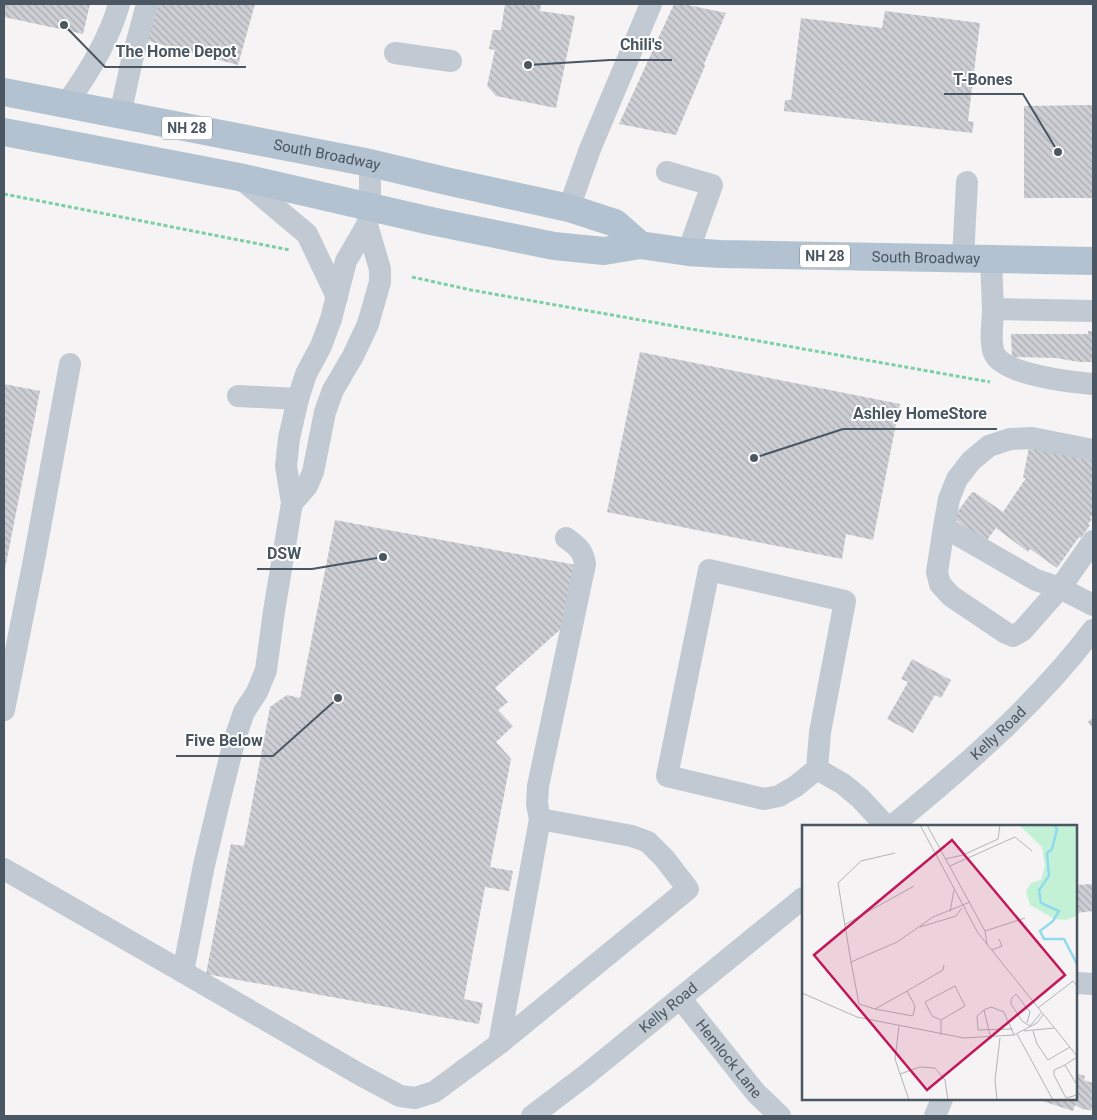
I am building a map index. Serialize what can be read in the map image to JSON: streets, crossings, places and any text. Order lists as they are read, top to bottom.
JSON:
{
  "streets": {
    "main road": ["NH 28", "South Broadway"],
    "street": ["Kelly Road", "Hemlock Lane"]
  },
  "crossings": [
    ["Kelly Road", "Hemlock Lane"]
  ],
  "places": [
    "The Home Depot",
    "Chili's",
    "T-Bones",
    "Ashley HomeStore",
    "DSW",
    "Five Below"
  ]
}
